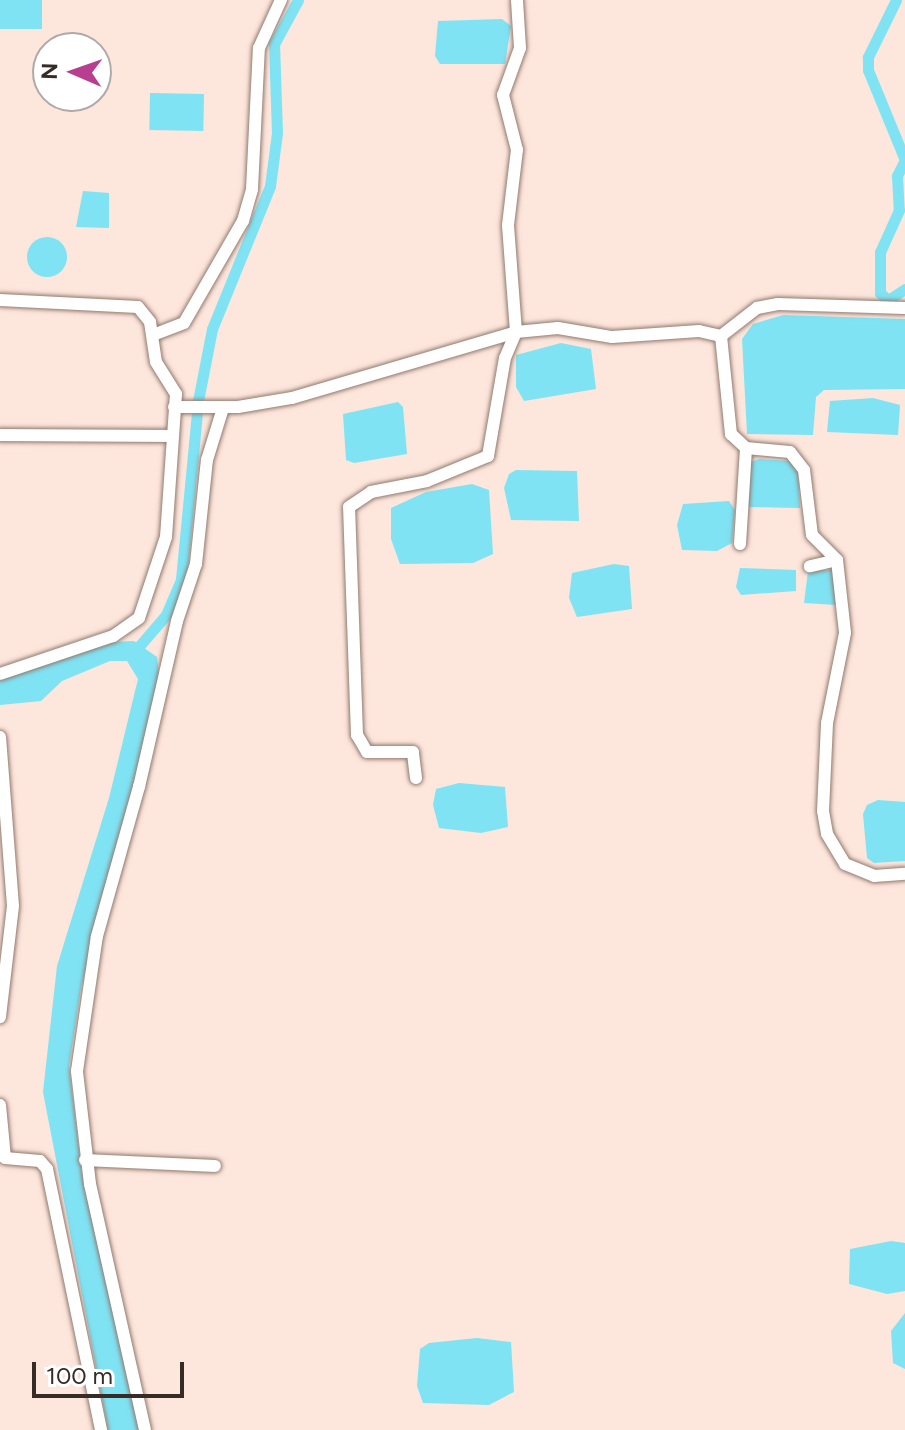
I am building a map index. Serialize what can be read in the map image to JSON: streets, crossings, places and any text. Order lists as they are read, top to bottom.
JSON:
{
  "scale_bar": "100 m",
  "north": "left"
}
